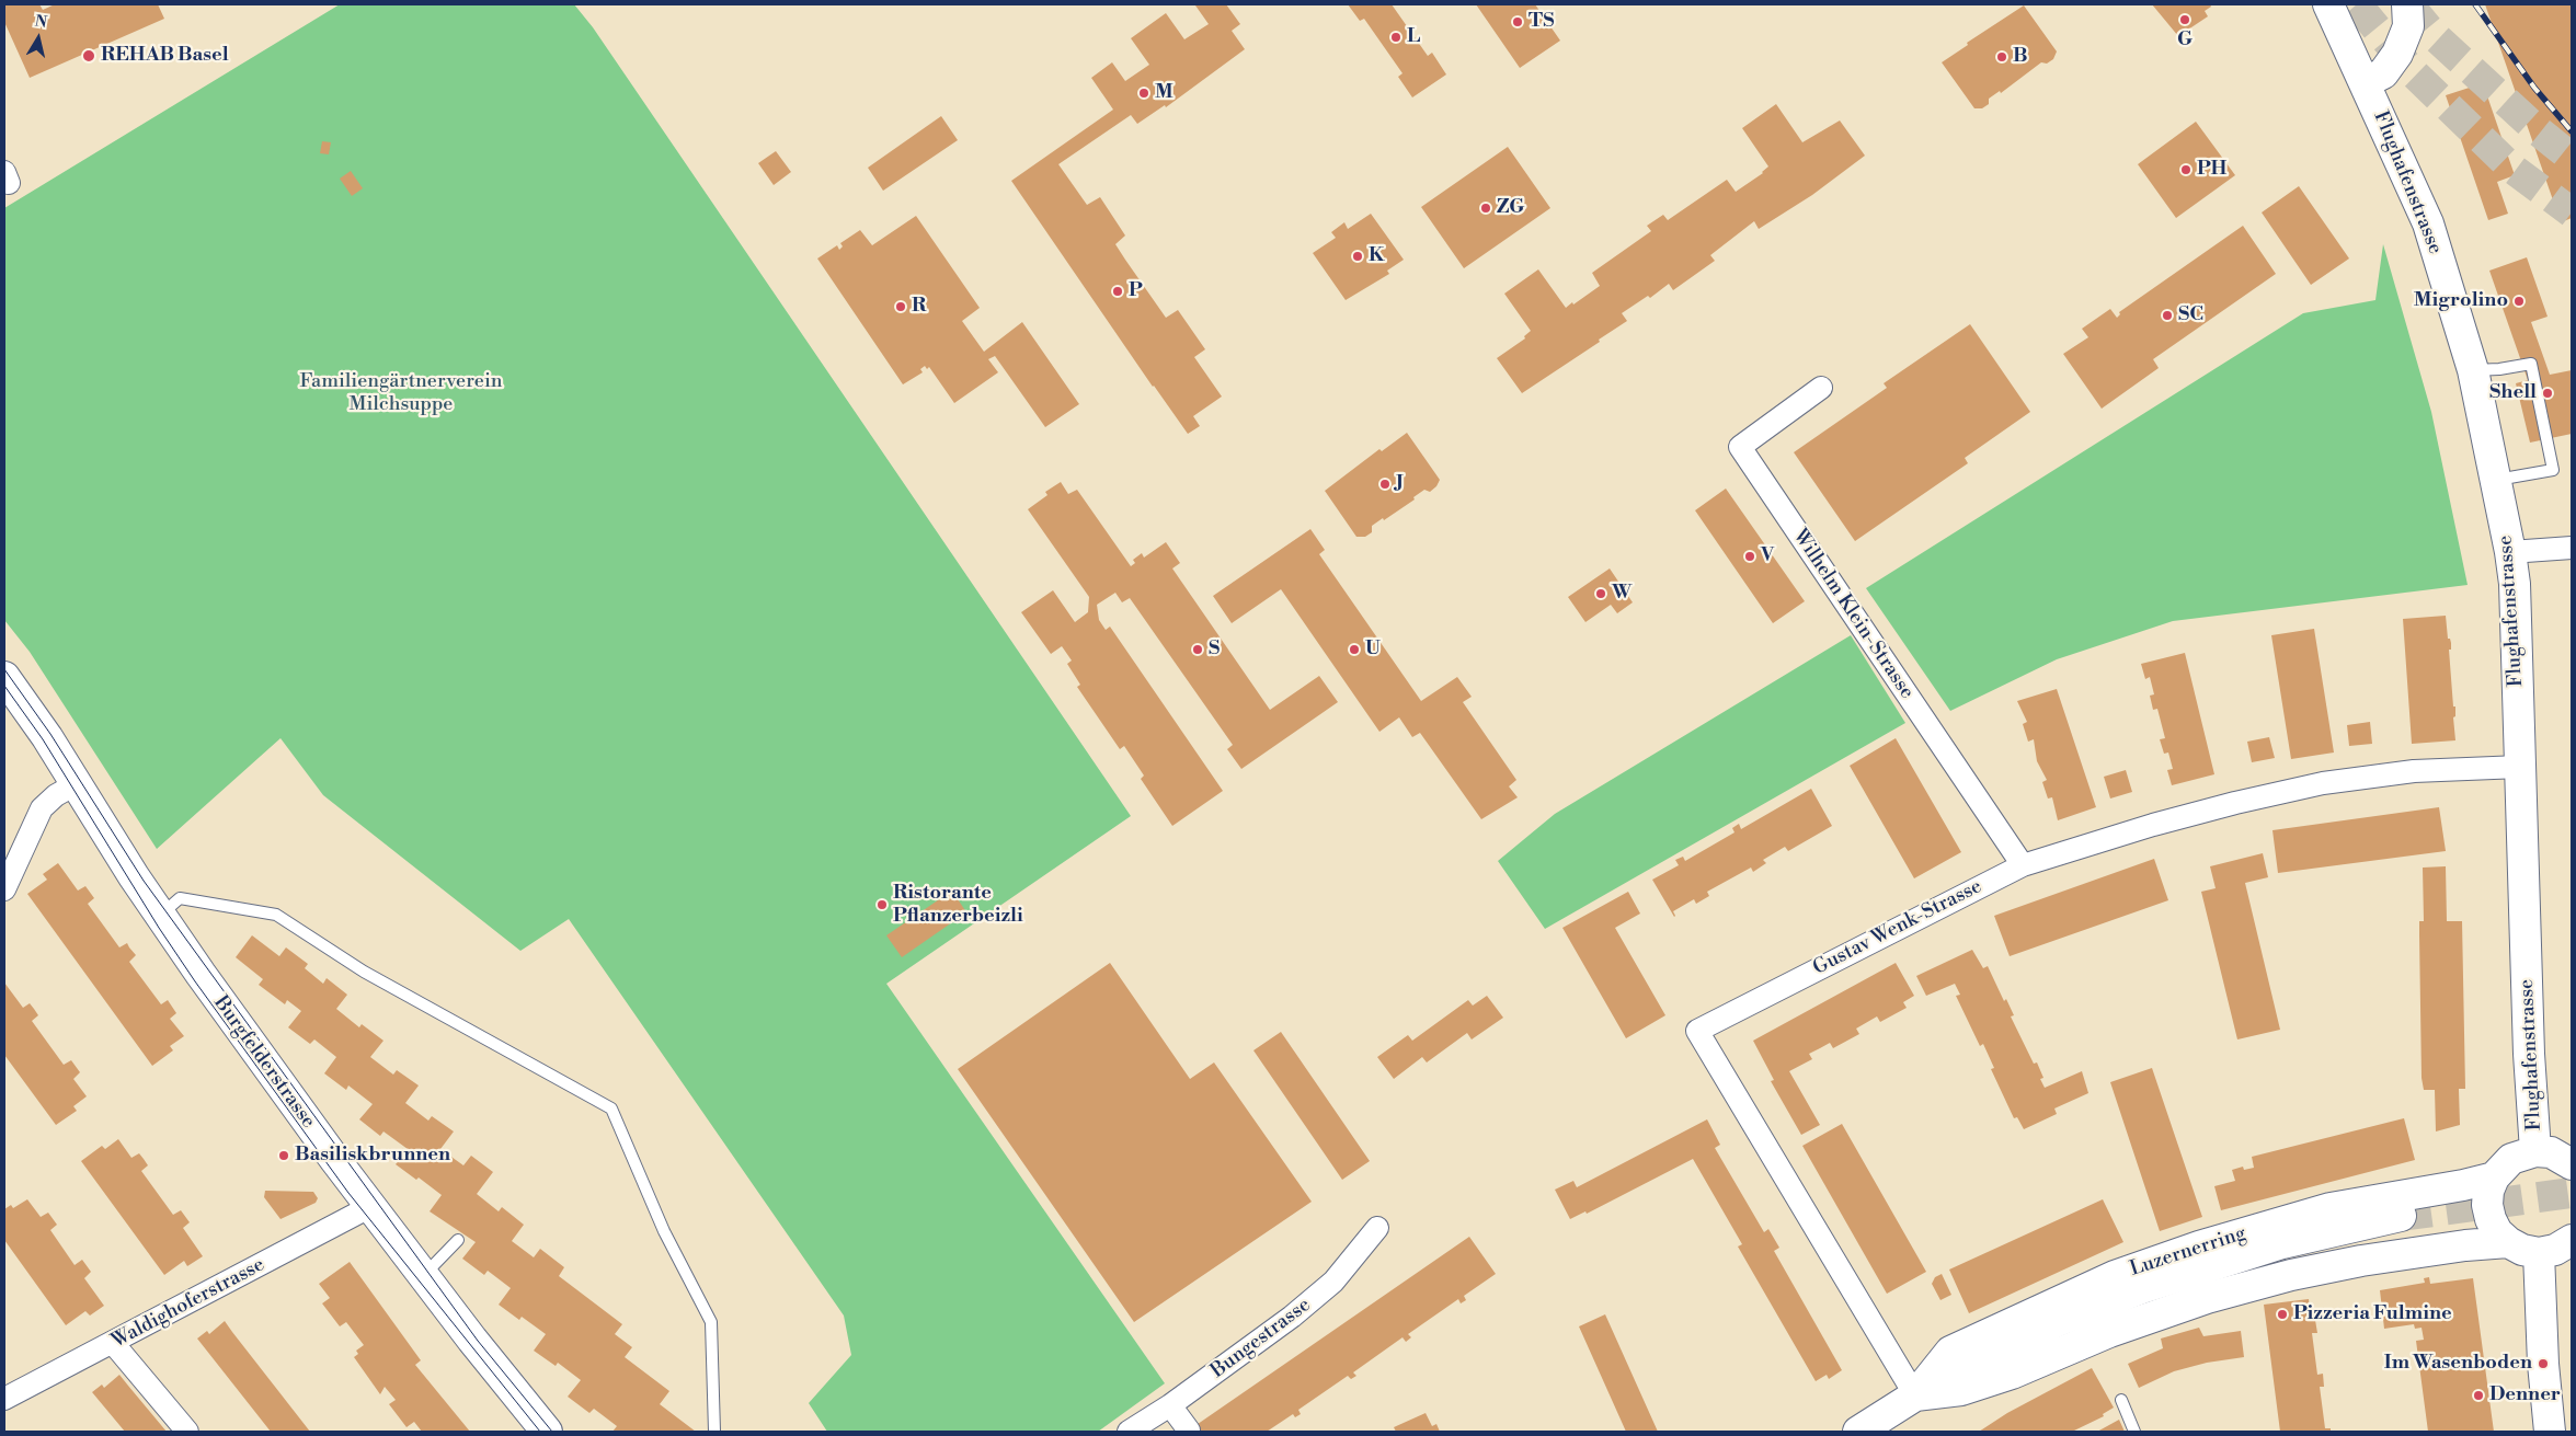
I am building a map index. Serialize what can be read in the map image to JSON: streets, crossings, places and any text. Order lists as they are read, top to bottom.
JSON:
{
  "streets": {
    "main road": ["Flughafenstrasse", "Burgfelderstrasse", "Luzernerring"],
    "street": [
      "Wilhelm Klein-Strasse",
      "Gustav Wenk-Strasse",
      "Waldighoferstrasse",
      "Bungestrasse"
    ]
  },
  "crossings": [
    ["Flughafenstrasse", "Gustav Wenk-Strasse"],
    ["Wilhelm Klein-Strasse", "Gustav Wenk-Strasse"],
    ["Gustav Wenk-Strasse", "Luzernerring"],
    ["Burgfelderstrasse", "Waldighoferstrasse"]
  ],
  "parks": ["Familiengärtnerverein Milchsuppe"],
  "places": [
    "G",
    "TS",
    "L",
    "REHAB Basel",
    "B",
    "M",
    "PH",
    "ZG",
    "K",
    "P",
    "Migrolino",
    "R",
    "SC",
    "Shell",
    "J",
    "V",
    "W",
    "S",
    "U",
    "Ristorante Pflanzerbeizli",
    "Basiliskbrunnen",
    "Pizzeria Fulmine",
    "Im Wasenboden",
    "Denner"
  ],
  "north": "top"
}
